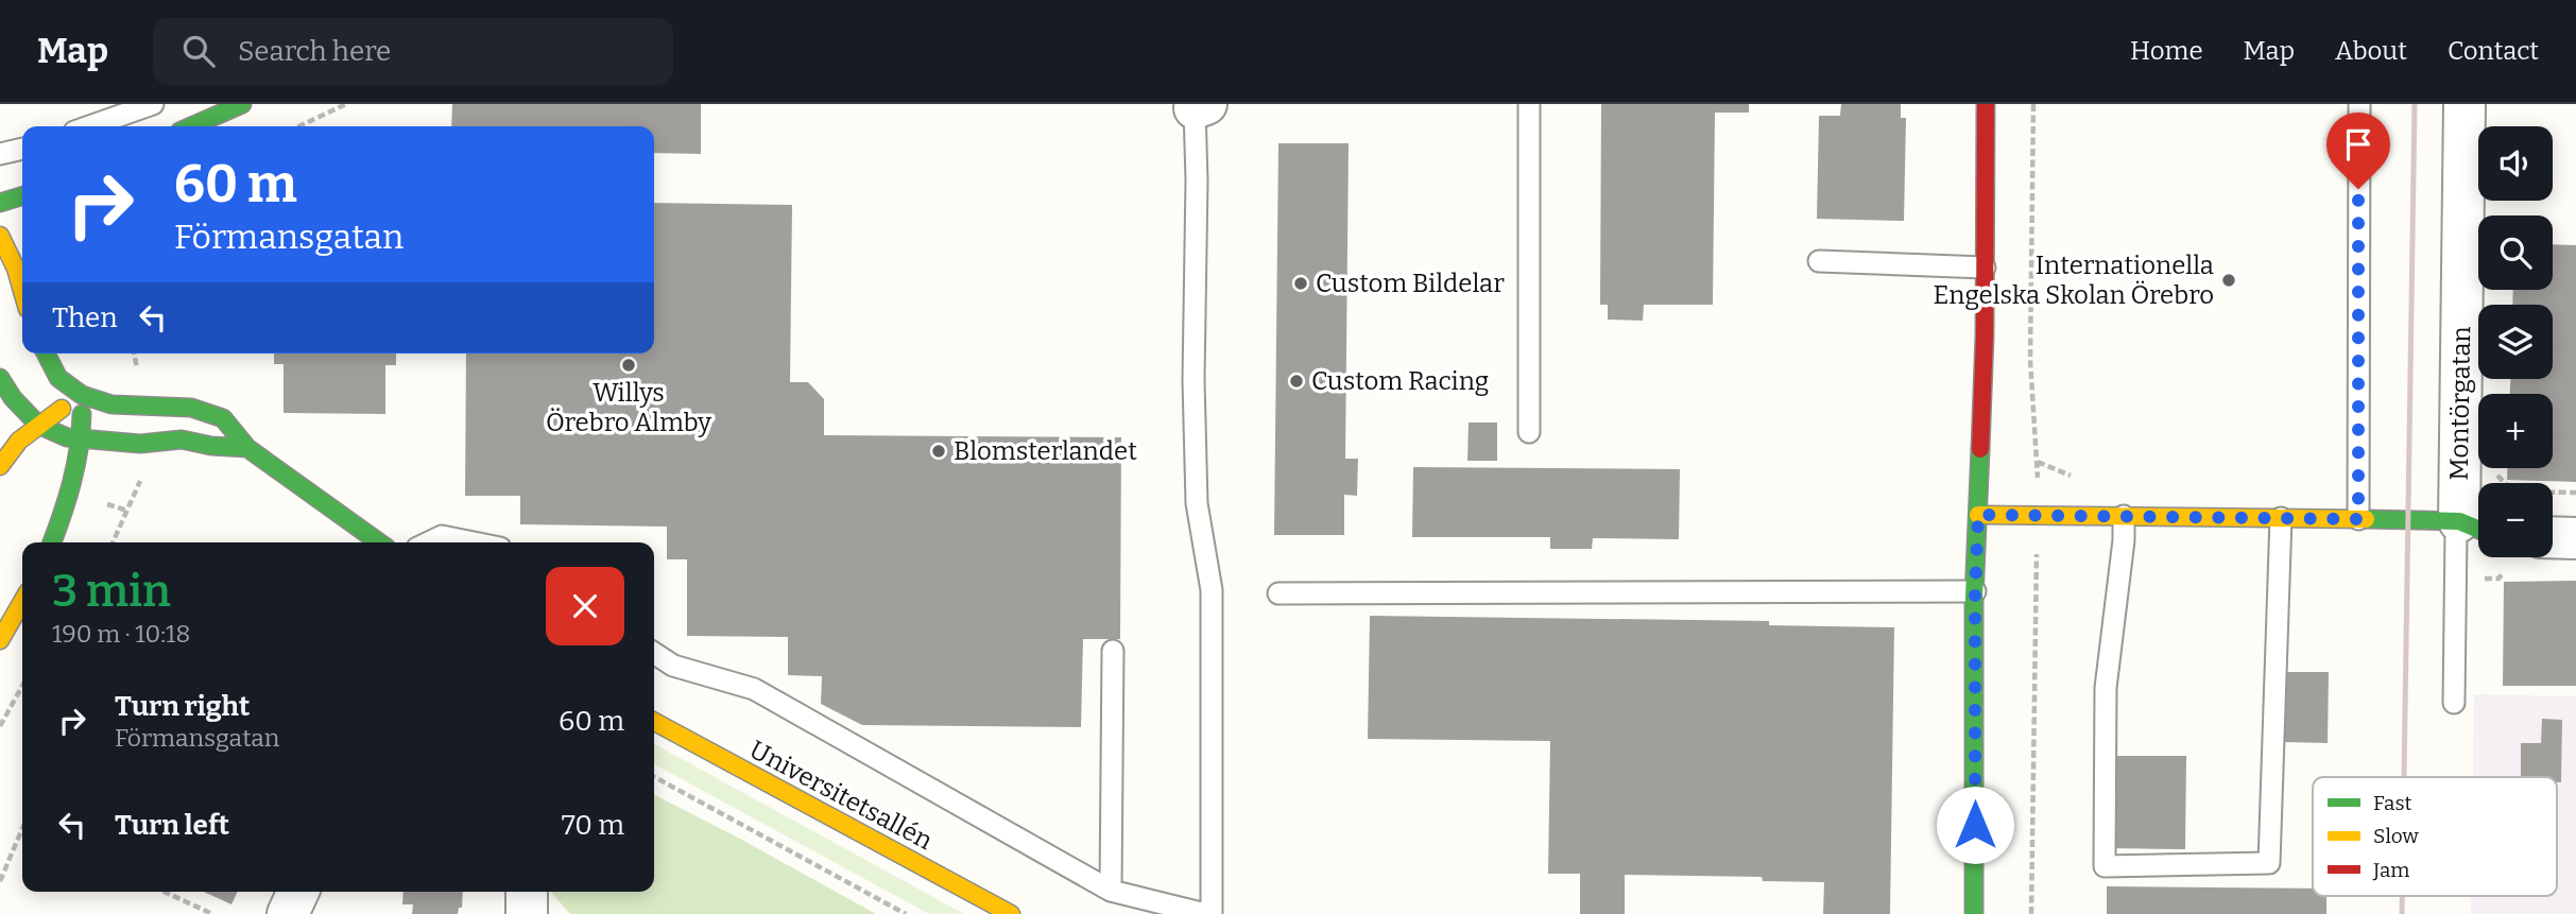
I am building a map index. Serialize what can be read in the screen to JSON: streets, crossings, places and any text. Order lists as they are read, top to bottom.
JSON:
{
  "streets": {
    "street": ["Montörgatan", "Universitetsallén"]
  },
  "places": [
    "Internationella Engelska Skolan Örebro",
    "Custom Bildelar",
    "Willys Örebro Almby",
    "Custom Racing",
    "Blomsterlandet"
  ],
  "legend": ["Fast", "Slow", "Jam"],
  "page": {
    "header": "Map",
    "search": "Search here",
    "nav": [
      "Home",
      "Map",
      "About",
      "Contact"
    ],
    "map_buttons": ["+", "−"],
    "turn": ["60 m", "Förmansgatan"],
    "then": "Then",
    "heading": ["3 min", "190 m · 10:18"],
    "list": [
      {
        "name": "Turn right",
        "note": "Förmansgatan",
        "value": "60 m"
      },
      {
        "name": "Turn left",
        "value": "70 m"
      }
    ]
  }
}
